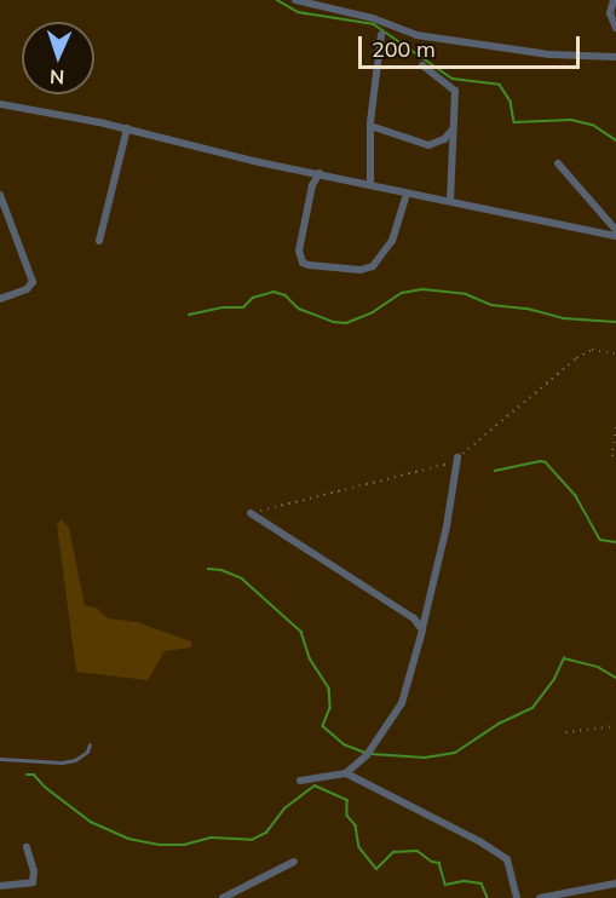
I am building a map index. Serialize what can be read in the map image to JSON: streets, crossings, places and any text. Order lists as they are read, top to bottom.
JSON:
{
  "scale_bar": "200 m",
  "north": "bottom"
}
